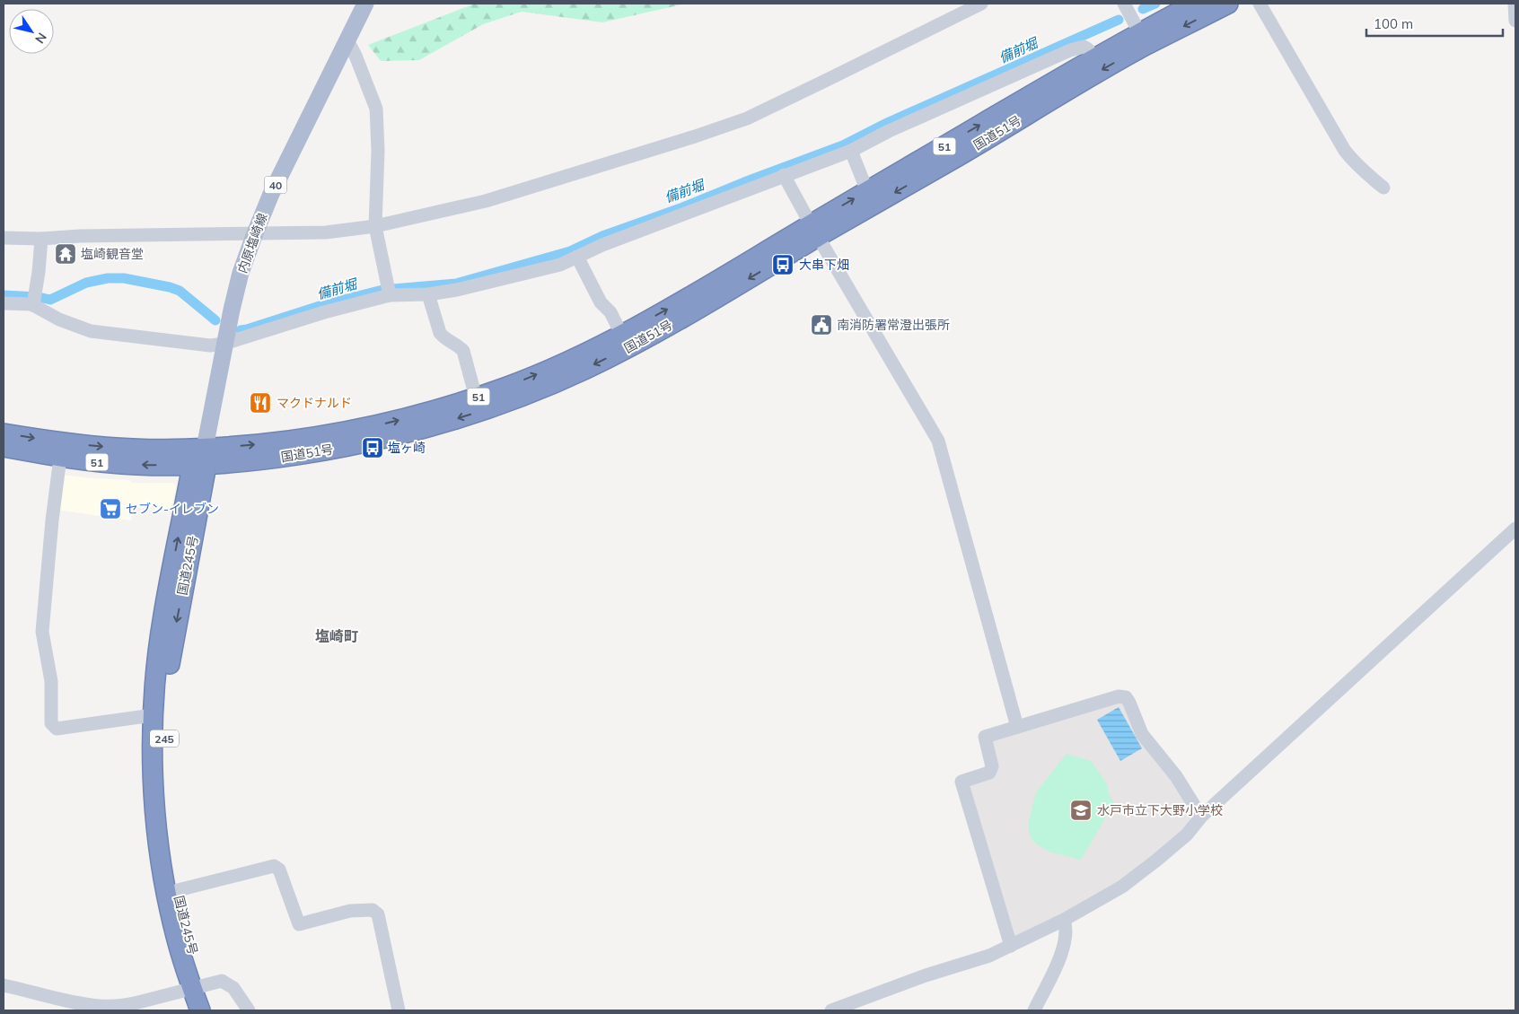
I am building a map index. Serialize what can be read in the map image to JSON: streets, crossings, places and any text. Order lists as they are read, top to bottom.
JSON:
{
  "streets": {
    "highway": [
      "国道51号",
      "51",
      "国道245号",
      "245"
    ],
    "main road": ["40", "内原塩崎線"]
  },
  "crossings": [
    ["国道51号", "内原塩崎線"],
    ["国道51号", "国道245号"],
    ["内原塩崎線", "国道245号"]
  ],
  "districts": ["塩崎町"],
  "water": ["備前堀"],
  "places": {
    "temple": ["塩崎観音堂"],
    "bus stop": ["大串下畑", "塩ヶ崎"],
    "public building": ["南消防署常澄出張所"],
    "restaurant": ["マクドナルド"],
    "supermarket": ["セブン-イレブン"],
    "school or university": ["水戸市立下大野小学校"]
  },
  "scale_bar": "100 m",
  "north": "bottom right"
}
